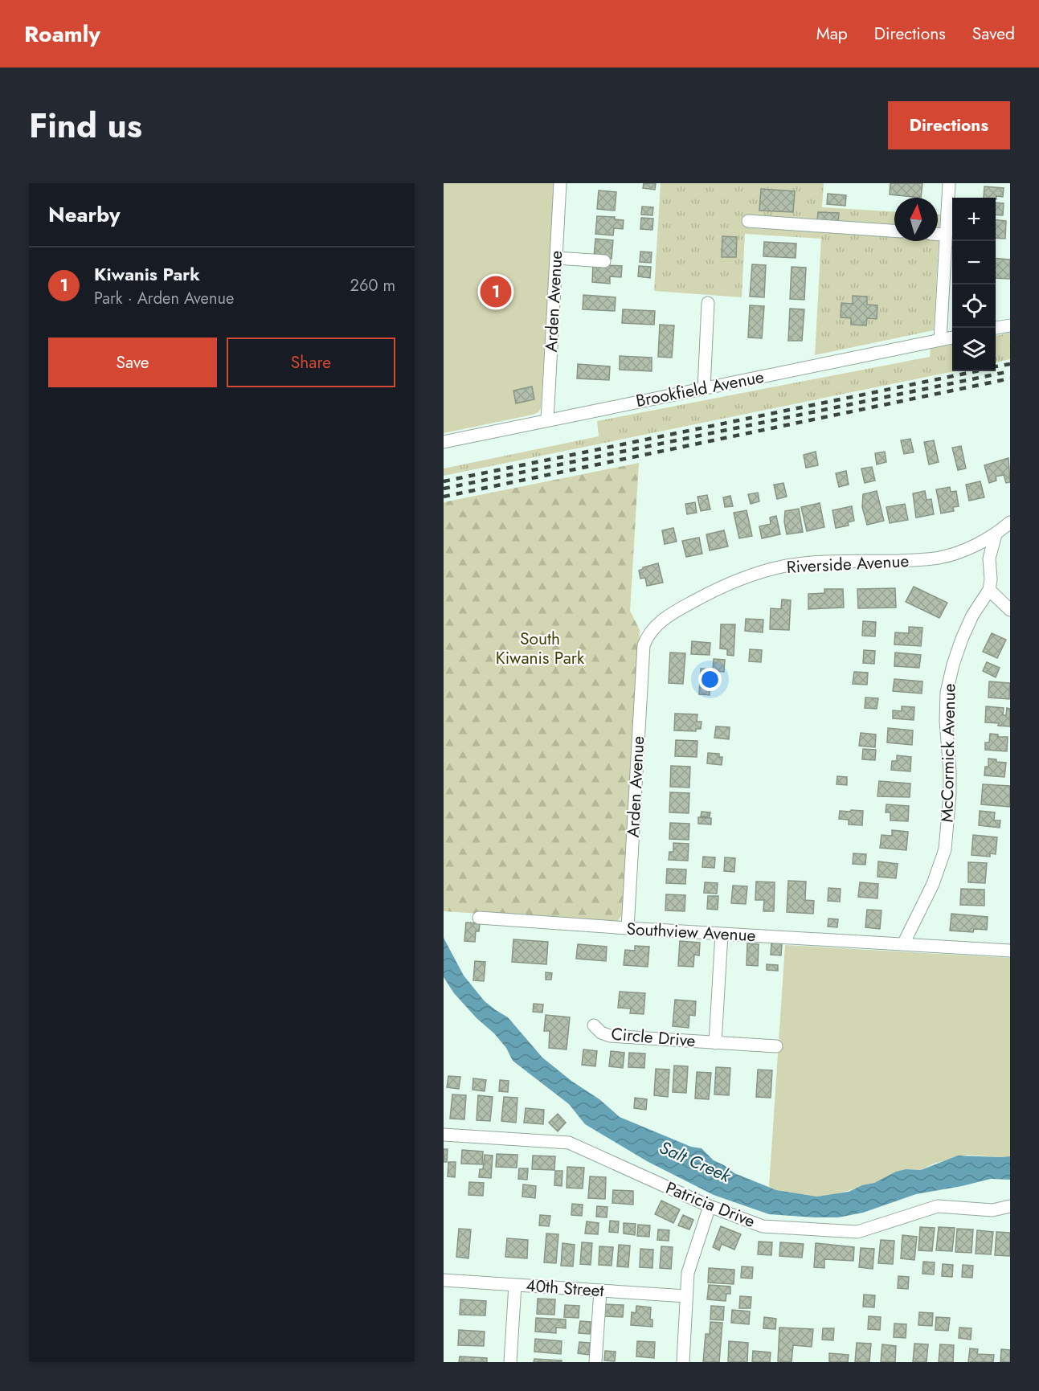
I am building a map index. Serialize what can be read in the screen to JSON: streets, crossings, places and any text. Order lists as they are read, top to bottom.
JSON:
{
  "streets": {
    "street": [
      "Arden Avenue",
      "Brookfield Avenue",
      "Riverside Avenue",
      "McCormick Avenue",
      "Southview Avenue",
      "Circle Drive",
      "Patricia Drive",
      "40th Street"
    ]
  },
  "crossings": [
    ["Arden Avenue", "Brookfield Avenue"],
    ["Arden Avenue", "Riverside Avenue"],
    ["Arden Avenue", "Southview Avenue"],
    ["McCormick Avenue", "Southview Avenue"],
    ["Southview Avenue", "Circle Drive"]
  ],
  "water": ["Salt Creek"],
  "parks": ["South Kiwanis Park"],
  "north": "top",
  "page": {
    "header": "Roamly",
    "nav": ["Map", "Directions", "Saved"],
    "title": "Find us",
    "buttons": [
      "Directions",
      ["Save", "Share"]
    ],
    "heading": "Nearby",
    "map_buttons": ["+", "−"],
    "list": [
      {
        "mark": "1",
        "name": "Kiwanis Park",
        "note": "Park · Arden Avenue",
        "value": "260 m"
      }
    ],
    "pins": "1"
  }
}
